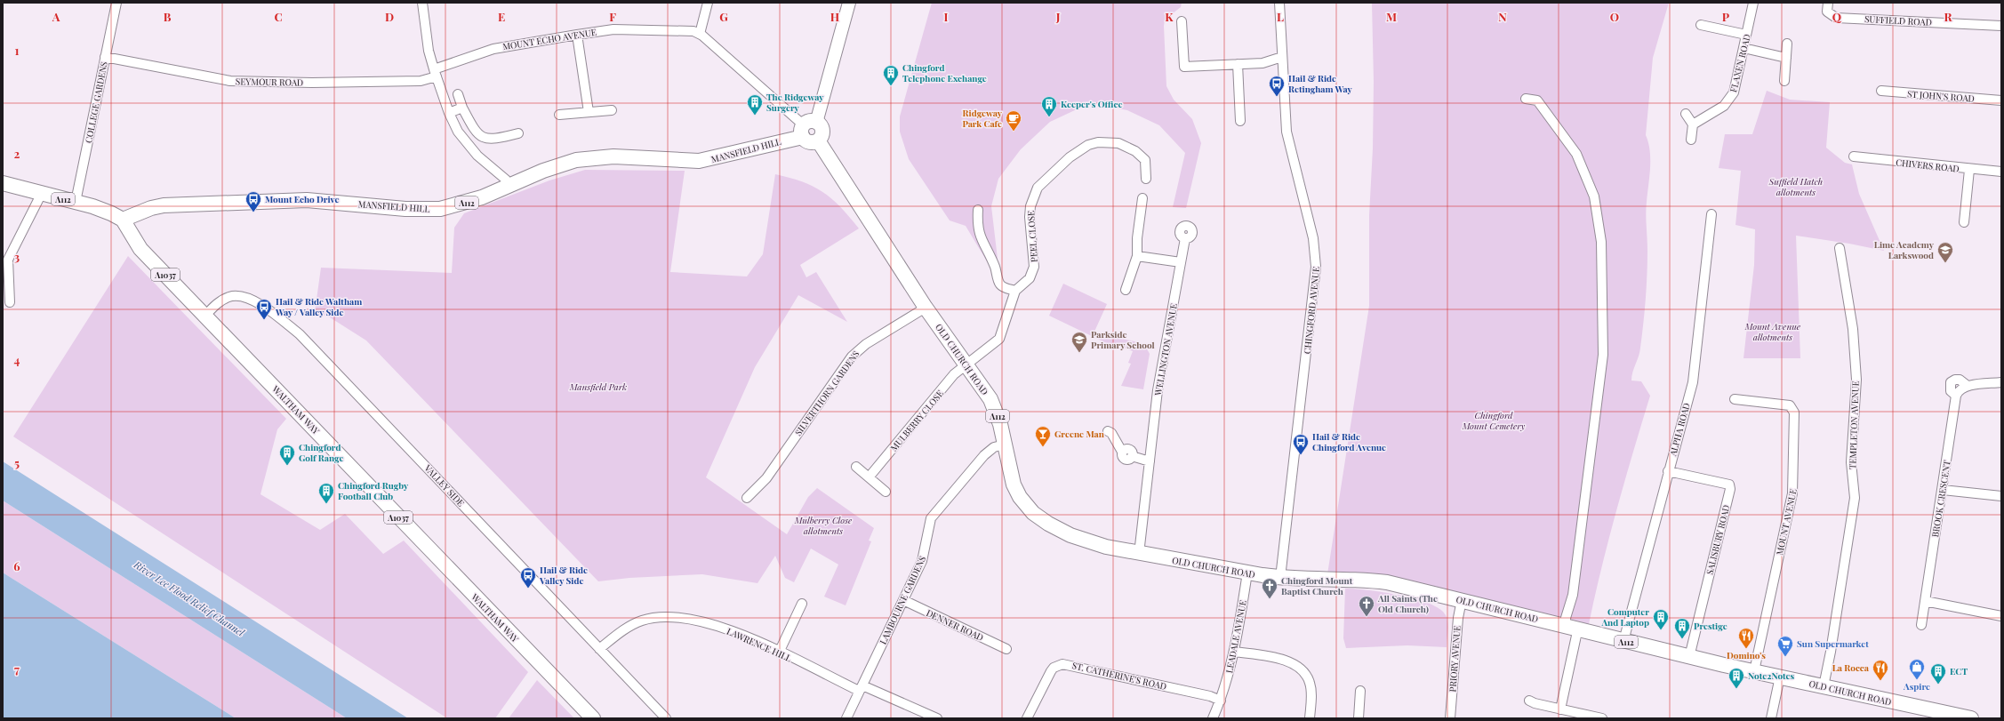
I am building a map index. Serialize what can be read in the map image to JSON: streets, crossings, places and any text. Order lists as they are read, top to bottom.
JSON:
{
  "streets": {
    "main road": [
      "MANSFIELD HILL",
      "A112",
      "A1037",
      "OLD CHURCH ROAD",
      "WALTHAM WAY"
    ],
    "street": [
      "SUFFIELD ROAD",
      "MOUNT ECHO AVENUE",
      "FLAXEN ROAD",
      "SEYMOUR ROAD",
      "ST JOHN'S ROAD",
      "COLLEGE GARDENS",
      "CHIVERS ROAD",
      "PEEL CLOSE",
      "CHINGFORD AVENUE",
      "WELLINGTON AVENUE",
      "SILVERTHORN GARDENS",
      "MULBERRY CLOSE",
      "TEMPLETON AVENUE",
      "ALPHA ROAD",
      "VALLEY SIDE",
      "BROOK CRESCENT",
      "MOUNT AVENUE",
      "SALISBURY ROAD",
      "LAMBOURNE GARDENS",
      "DENNER ROAD",
      "LEADALE AVENUE",
      "LAWRENCE HILL",
      "PRIORY AVENUE",
      "ST. CATHERINE'S ROAD"
    ]
  },
  "crossings": [
    ["MOUNT ECHO AVENUE", "SEYMOUR ROAD"],
    ["SEYMOUR ROAD", "COLLEGE GARDENS"],
    ["COLLEGE GARDENS", "A112"],
    ["MANSFIELD HILL", "A112"],
    ["MANSFIELD HILL", "OLD CHURCH ROAD"],
    ["MANSFIELD HILL", "WALTHAM WAY"],
    ["A112", "WALTHAM WAY"],
    ["CHINGFORD AVENUE", "OLD CHURCH ROAD"],
    ["WELLINGTON AVENUE", "OLD CHURCH ROAD"],
    ["OLD CHURCH ROAD", "SILVERTHORN GARDENS"],
    ["OLD CHURCH ROAD", "MULBERRY CLOSE"],
    ["OLD CHURCH ROAD", "TEMPLETON AVENUE"],
    ["OLD CHURCH ROAD", "ALPHA ROAD"],
    ["OLD CHURCH ROAD", "MOUNT AVENUE"],
    ["OLD CHURCH ROAD", "SALISBURY ROAD"],
    ["OLD CHURCH ROAD", "LAMBOURNE GARDENS"],
    ["OLD CHURCH ROAD", "LEADALE AVENUE"],
    ["OLD CHURCH ROAD", "PRIORY AVENUE"],
    ["WALTHAM WAY", "VALLEY SIDE"],
    ["ALPHA ROAD", "SALISBURY ROAD"],
    ["VALLEY SIDE", "LAWRENCE HILL"],
    ["LAMBOURNE GARDENS", "DENNER ROAD"],
    ["LAMBOURNE GARDENS", "LAWRENCE HILL"],
    ["LEADALE AVENUE", "ST. CATHERINE'S ROAD"]
  ],
  "water": ["River Lee Flood Relief Channel"],
  "parks": [
    "Suffield Hatch allotments",
    "Mount Avenue allotments",
    "Mansfield Park",
    "Chingford Mount Cemetery",
    "Mulberry Close allotments"
  ],
  "places": {
    "building": [
      "Chingford Telephone Exchange",
      "The Ridgeway Surgery",
      "Keeper's Office",
      "Chingford Golf Range",
      "Chingford Rugby Football Club",
      "Computer And Laptop",
      "Prestige",
      "ECT",
      "Note2Notes"
    ],
    "bus stop": [
      "Hail & Ride Retingham Way",
      "Mount Echo Drive",
      "Hail & Ride Waltham Way / Valley Side",
      "Hail & Ride Chingford Avenue",
      "Hail & Ride Valley Side"
    ],
    "cafe": ["Ridgeway Park Cafe"],
    "school or university": ["Lime Academy Larkswood", "Parkside Primary School"],
    "bar": ["Greene Man"],
    "church": ["Chingford Mount Baptist Church", "All Saints (The Old Church)"],
    "restaurant": ["Domino's", "La Rocca"],
    "supermarket": ["Sun Supermarket"],
    "shop": ["Aspire"]
  },
  "grid": {
    "columns": [
      "A",
      "B",
      "C",
      "D",
      "E",
      "F",
      "G",
      "H",
      "I",
      "J",
      "K",
      "L",
      "M",
      "N",
      "O",
      "P",
      "Q",
      "R"
    ],
    "rows": [
      "1",
      "2",
      "3",
      "4",
      "5",
      "6",
      "7"
    ]
  }
}
